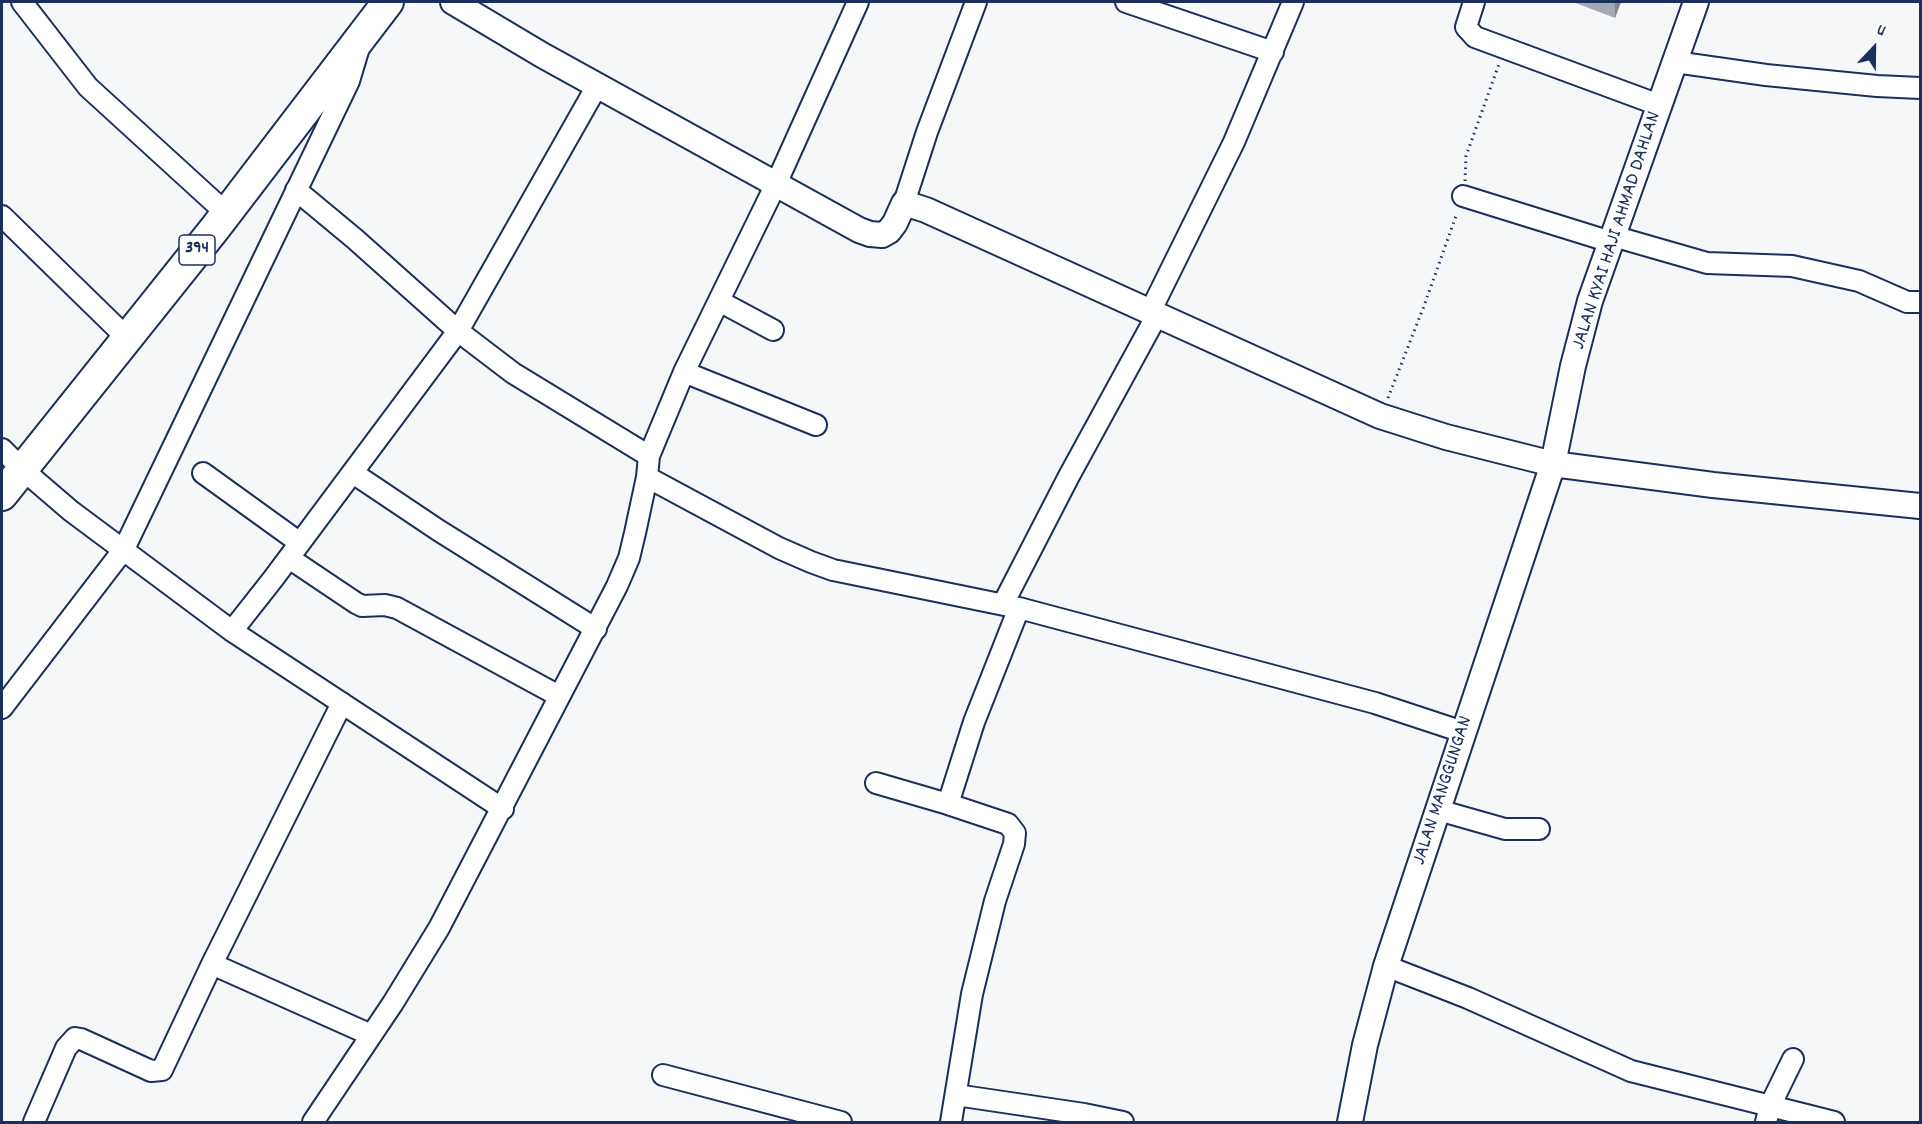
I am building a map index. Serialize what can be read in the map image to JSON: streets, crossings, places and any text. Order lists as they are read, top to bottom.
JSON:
{
  "streets": {
    "main road": ["394"],
    "street": ["JALAN KYAI HAJI AHMAD DAHLAN", "JALAN MANGGUNGAN"]
  },
  "crossings": [
    ["JALAN KYAI HAJI AHMAD DAHLAN", "JALAN MANGGUNGAN"]
  ],
  "north": "top"
}
